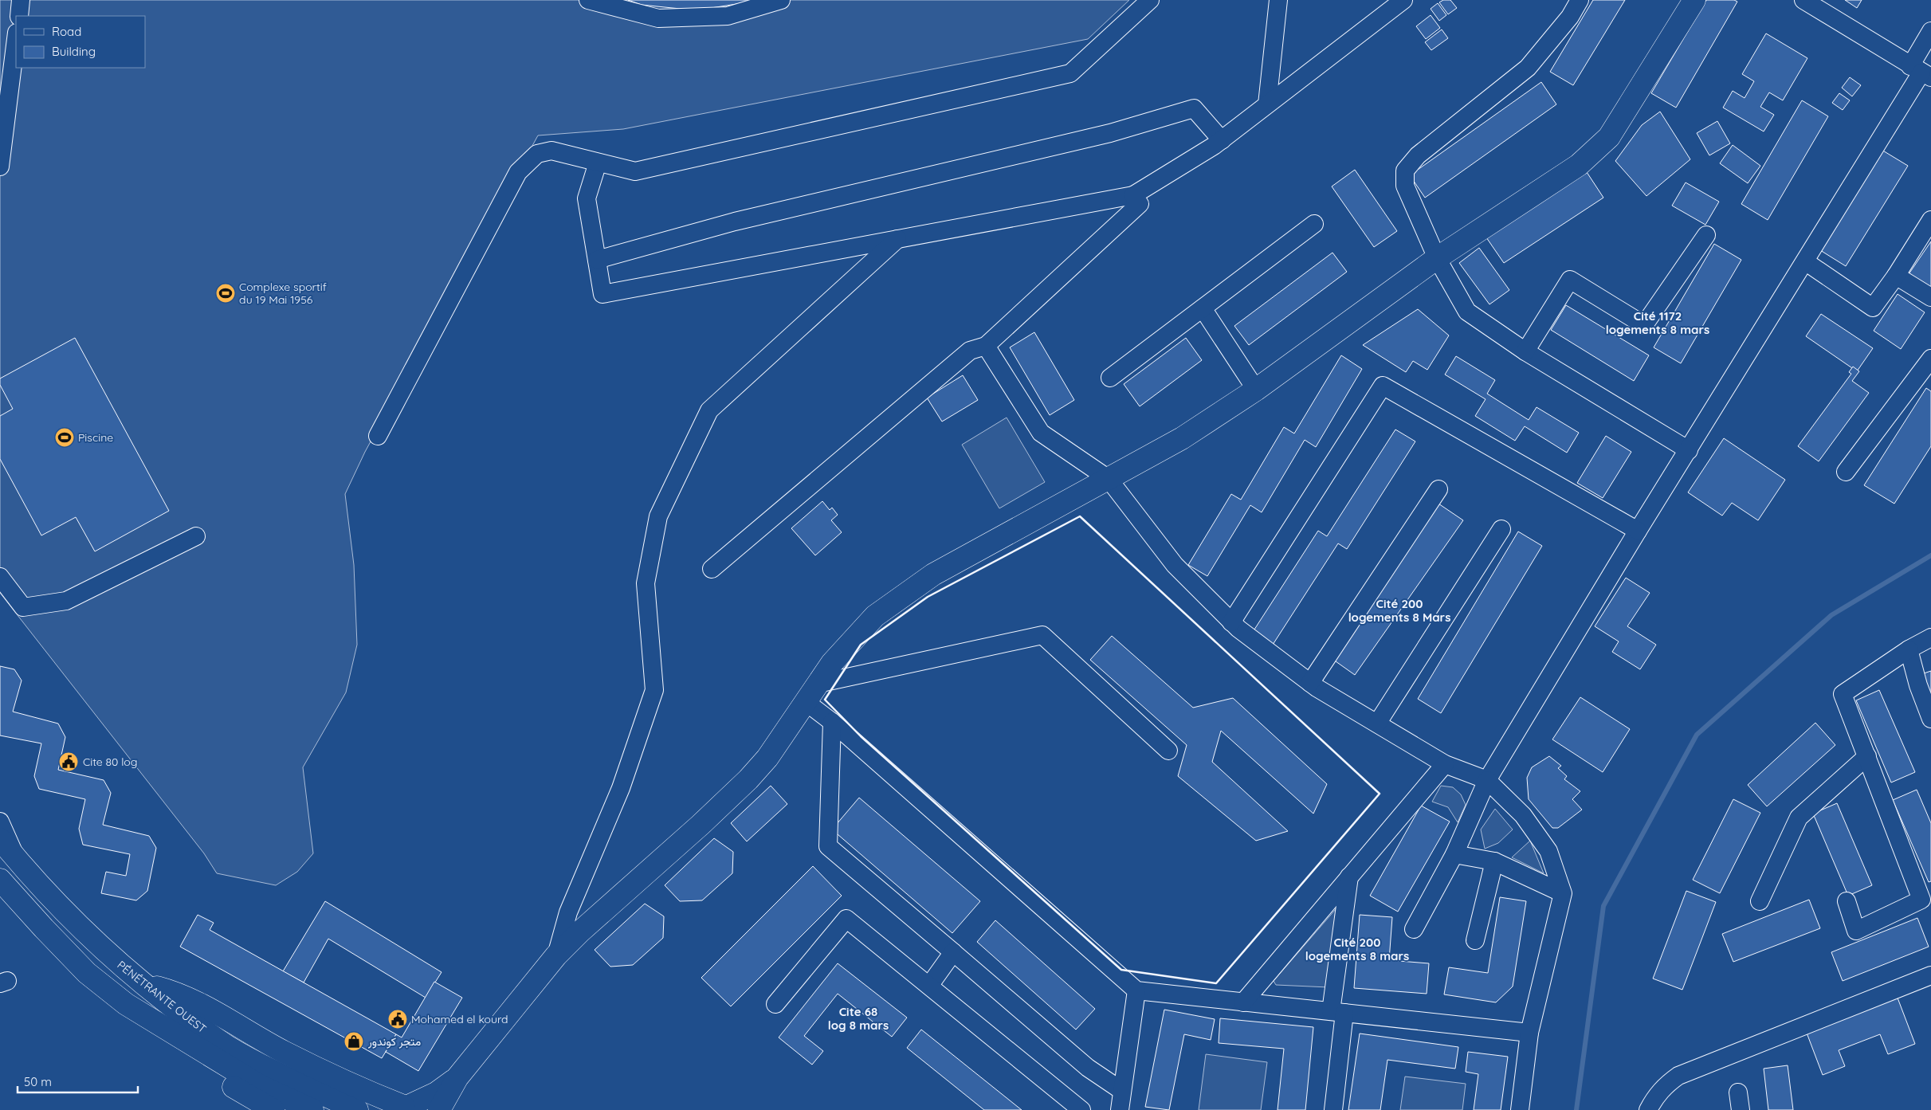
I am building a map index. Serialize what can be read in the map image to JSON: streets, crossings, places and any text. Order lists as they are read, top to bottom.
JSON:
{
  "streets": {
    "main road": ["PÉNÉTRANTE OUEST"]
  },
  "districts": [
    "Cité 1172 logements 8 mars",
    "Cité 200 logements 8 Mars",
    "Cité 200 logements 8 mars",
    "Cite 68 log 8 mars"
  ],
  "places": {
    "sports": ["Complexe sportif du 19 Mai 1956", "Piscine"],
    "public building": ["Cite 80 log", "Mohamed el kourd"],
    "shop": ["متجر كوندور"]
  },
  "legend": ["Road", "Building"],
  "scale_bar": "50 m"
}
